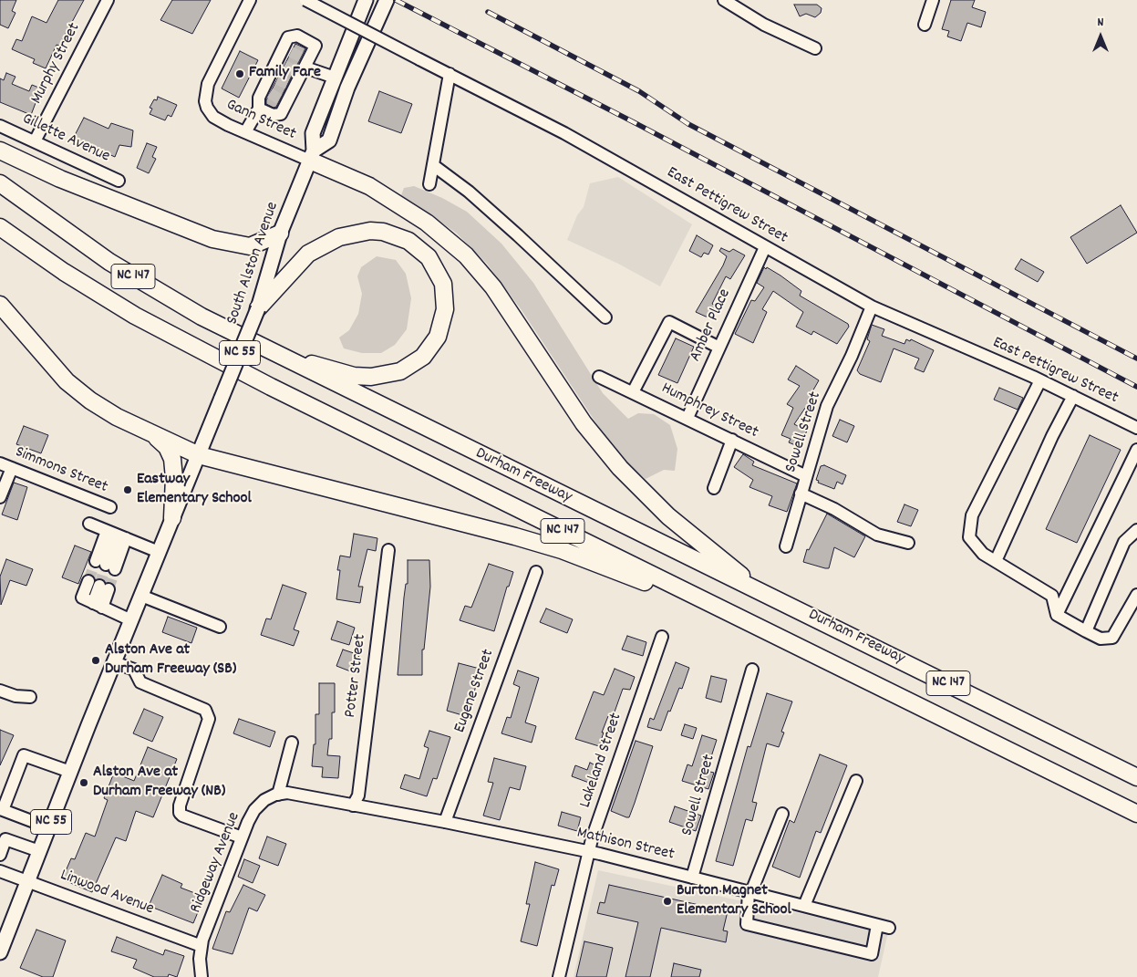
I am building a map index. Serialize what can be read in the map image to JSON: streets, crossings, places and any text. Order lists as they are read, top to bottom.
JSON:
{
  "streets": {
    "highway": ["NC 147", "Durham Freeway"],
    "main road": ["South Alston Avenue", "NC 55"],
    "street": [
      "Murphy Street",
      "Gann Street",
      "Gillette Avenue",
      "East Pettigrew Street",
      "Amber Place",
      "Humphrey Street",
      "Sowell Street",
      "Simmons Street",
      "Potter Street",
      "Eugene Street",
      "Lakeland Street",
      "Mathison Street",
      "Ridgeway Avenue",
      "Linwood Avenue"
    ]
  },
  "crossings": [
    ["Murphy Street", "Gillette Avenue"],
    ["Gann Street", "South Alston Avenue"],
    ["Gann Street", "NC 55"],
    ["East Pettigrew Street", "Amber Place"],
    ["East Pettigrew Street", "Sowell Street"],
    ["South Alston Avenue", "NC 55"],
    ["South Alston Avenue", "Linwood Avenue"],
    ["Amber Place", "Humphrey Street"],
    ["Humphrey Street", "Sowell Street"],
    ["Sowell Street", "Mathison Street"],
    ["Potter Street", "Mathison Street"],
    ["Potter Street", "Ridgeway Avenue"],
    ["Eugene Street", "Mathison Street"],
    ["Lakeland Street", "Mathison Street"],
    ["Mathison Street", "Ridgeway Avenue"],
    ["Ridgeway Avenue", "Linwood Avenue"]
  ],
  "places": [
    "Family Fare",
    "Eastway Elementary School",
    "Alston Ave at Durham Freeway (SB)",
    "Alston Ave at Durham Freeway (NB)",
    "Burton Magnet Elementary School"
  ],
  "north": "top"
}
